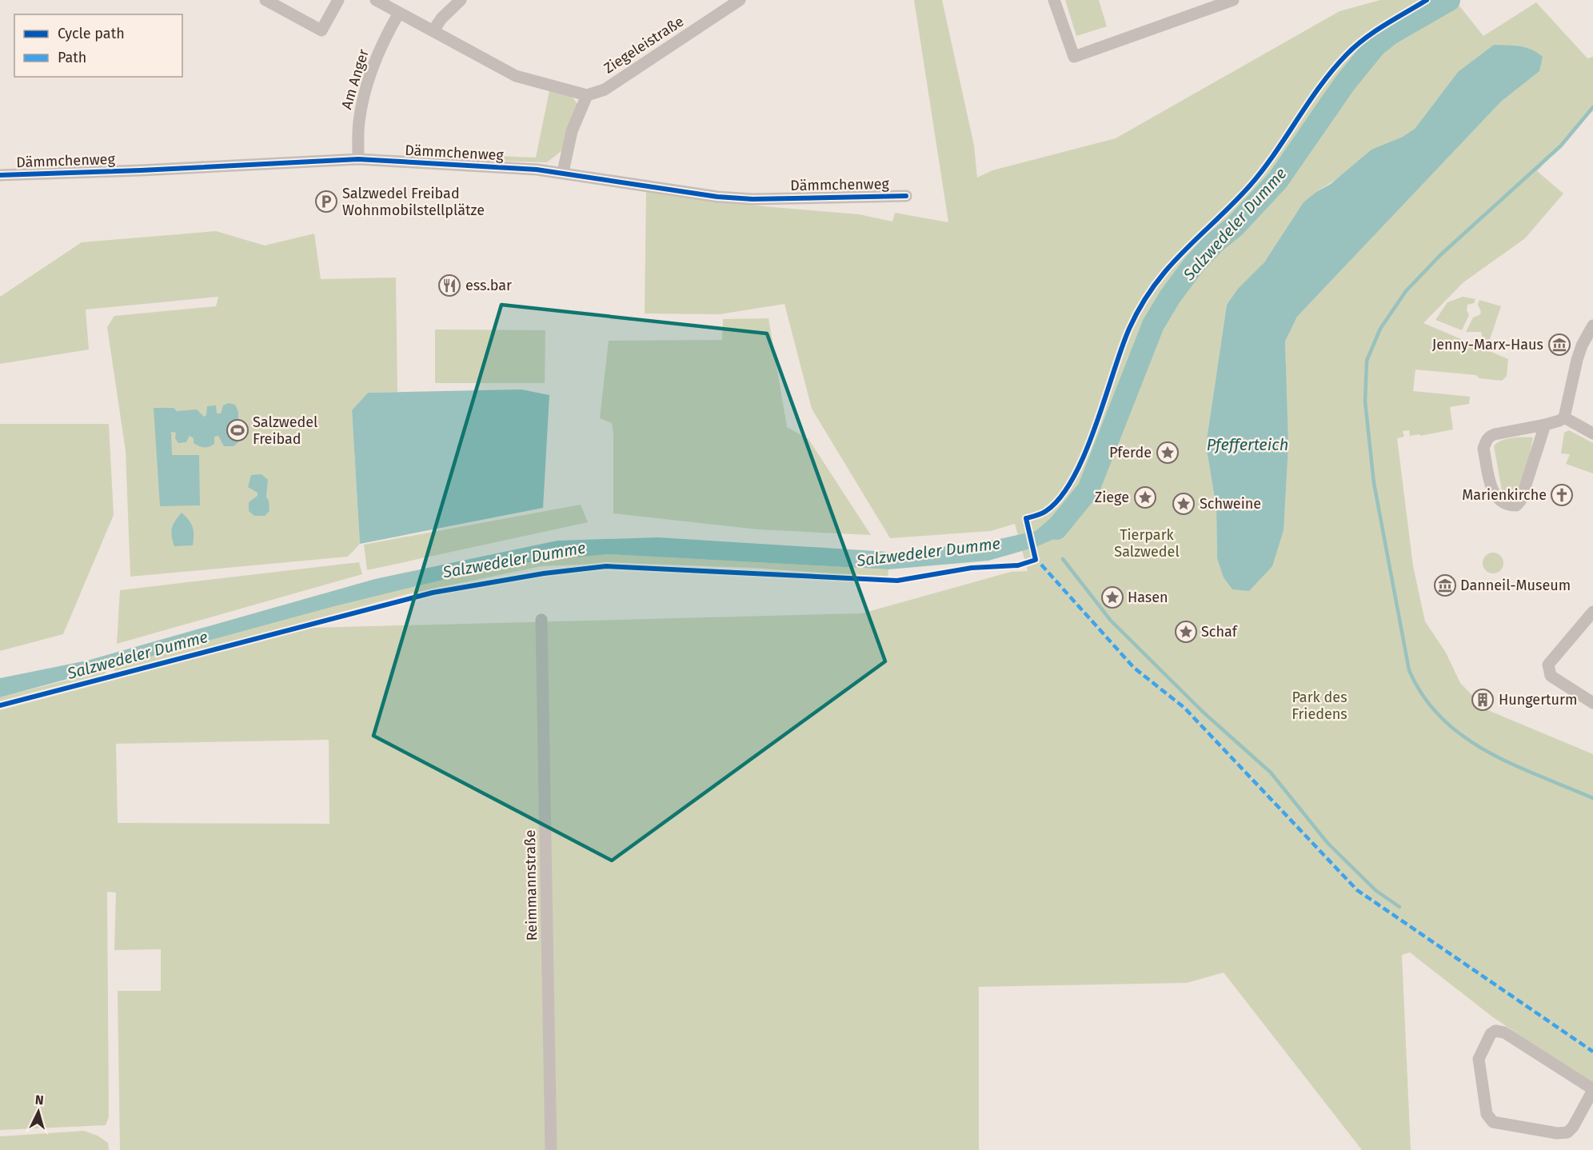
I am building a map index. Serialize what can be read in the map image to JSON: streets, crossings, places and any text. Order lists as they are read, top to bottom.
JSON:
{
  "streets": {
    "street": [
      "Ziegeleistraße",
      "Am Anger",
      "Dämmchenweg",
      "Reimmannstraße"
    ]
  },
  "crossings": [
    ["Am Anger", "Dämmchenweg"]
  ],
  "water": ["Salzwedeler Dumme", "Pfefferteich"],
  "parks": ["Tierpark Salzwedel", "Park des Friedens"],
  "places": {
    "parking": ["Salzwedel Freibad Wohnmobilstellplätze"],
    "restaurant": ["ess.bar"],
    "museum": ["Jenny-Marx-Haus", "Danneil-Museum"],
    "sports": ["Salzwedel Freibad"],
    "place": [
      "Pferde",
      "Ziege",
      "Schweine",
      "Hasen",
      "Schaf"
    ],
    "church": ["Marienkirche"],
    "building": ["Hungerturm"]
  },
  "legend": ["Cycle path", "Path"],
  "north": "top"
}
